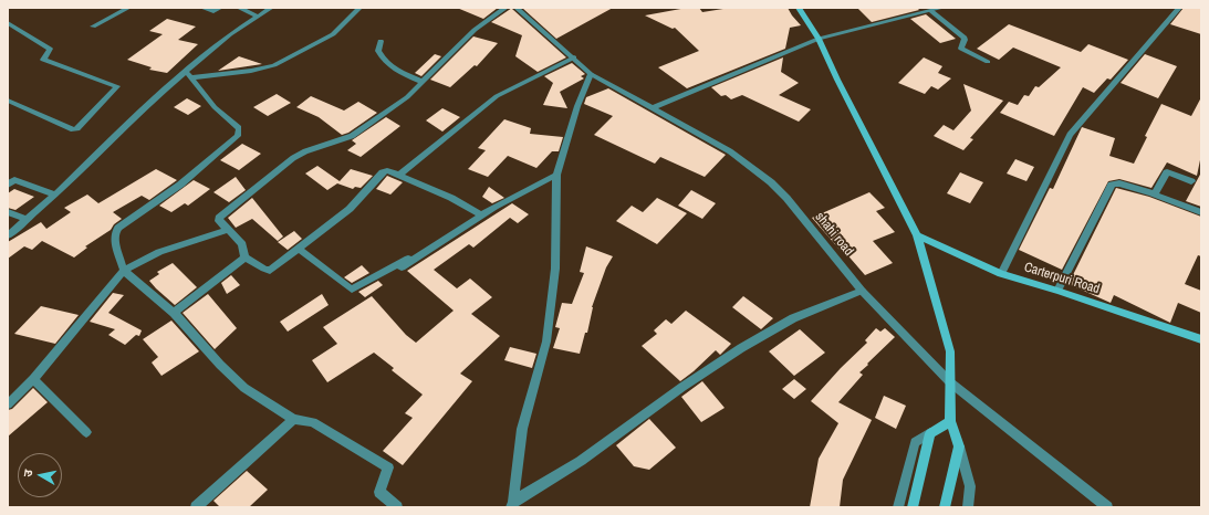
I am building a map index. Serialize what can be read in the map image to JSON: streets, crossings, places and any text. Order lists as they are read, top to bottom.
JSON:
{
  "streets": {
    "main road": ["Carterpuri Road"],
    "street": ["shahi road"]
  },
  "north": "left"
}
